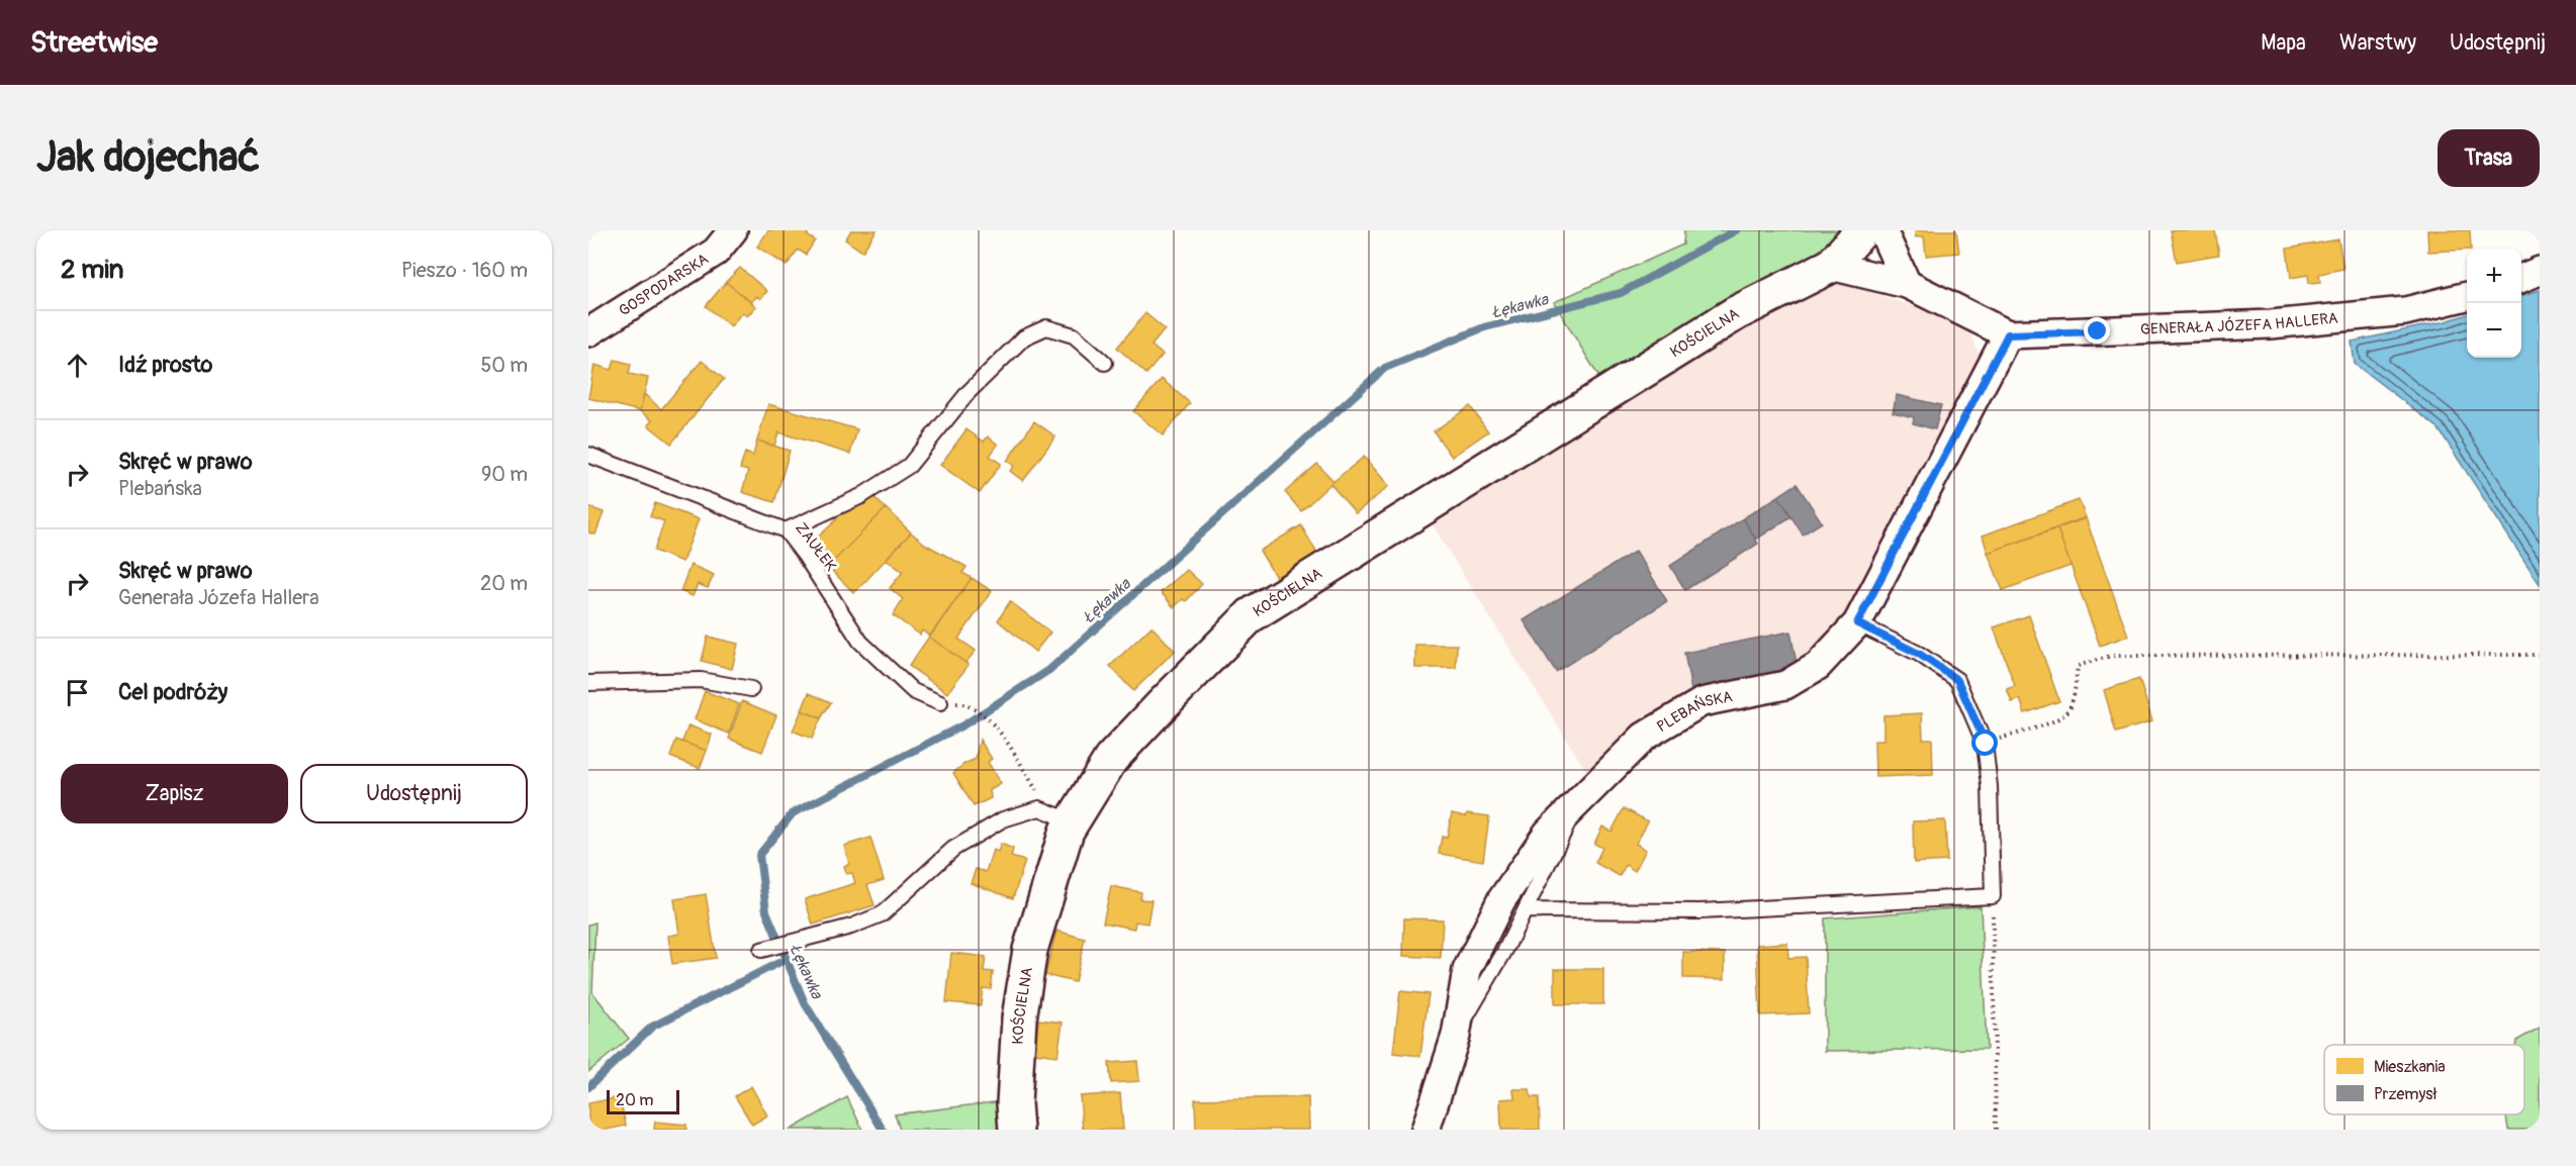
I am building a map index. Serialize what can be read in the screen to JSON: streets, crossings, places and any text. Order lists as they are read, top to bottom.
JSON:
{
  "streets": {
    "street": [
      "GOSPODARSKA",
      "GENERAŁA JÓZEFA HALLERA",
      "KOŚCIELNA",
      "PLEBAŃSKA"
    ],
    "lane": ["ZAUŁEK"]
  },
  "crossings": [
    ["GENERAŁA JÓZEFA HALLERA", "KOŚCIELNA"],
    ["GENERAŁA JÓZEFA HALLERA", "PLEBAŃSKA"]
  ],
  "water": ["Łękawka"],
  "legend": ["Mieszkania", "Przemysł"],
  "scale_bar": "20 m",
  "page": {
    "header": "Streetwise",
    "nav": ["Mapa", "Warstwy", "Udostępnij"],
    "buttons": [
      "Trasa",
      ["Zapisz", "Udostępnij"]
    ],
    "title": "Jak dojechać",
    "heading": ["2 min", "Pieszo · 160 m"],
    "map_buttons": ["+", "−"],
    "list": [
      ["Idź prosto", "50 m"],
      ["Skręć w prawo", "Plebańska", "90 m"],
      ["Skręć w prawo", "Generała Józefa Hallera", "20 m"],
      "Cel podróży"
    ],
    "scale": "20 m"
  }
}
